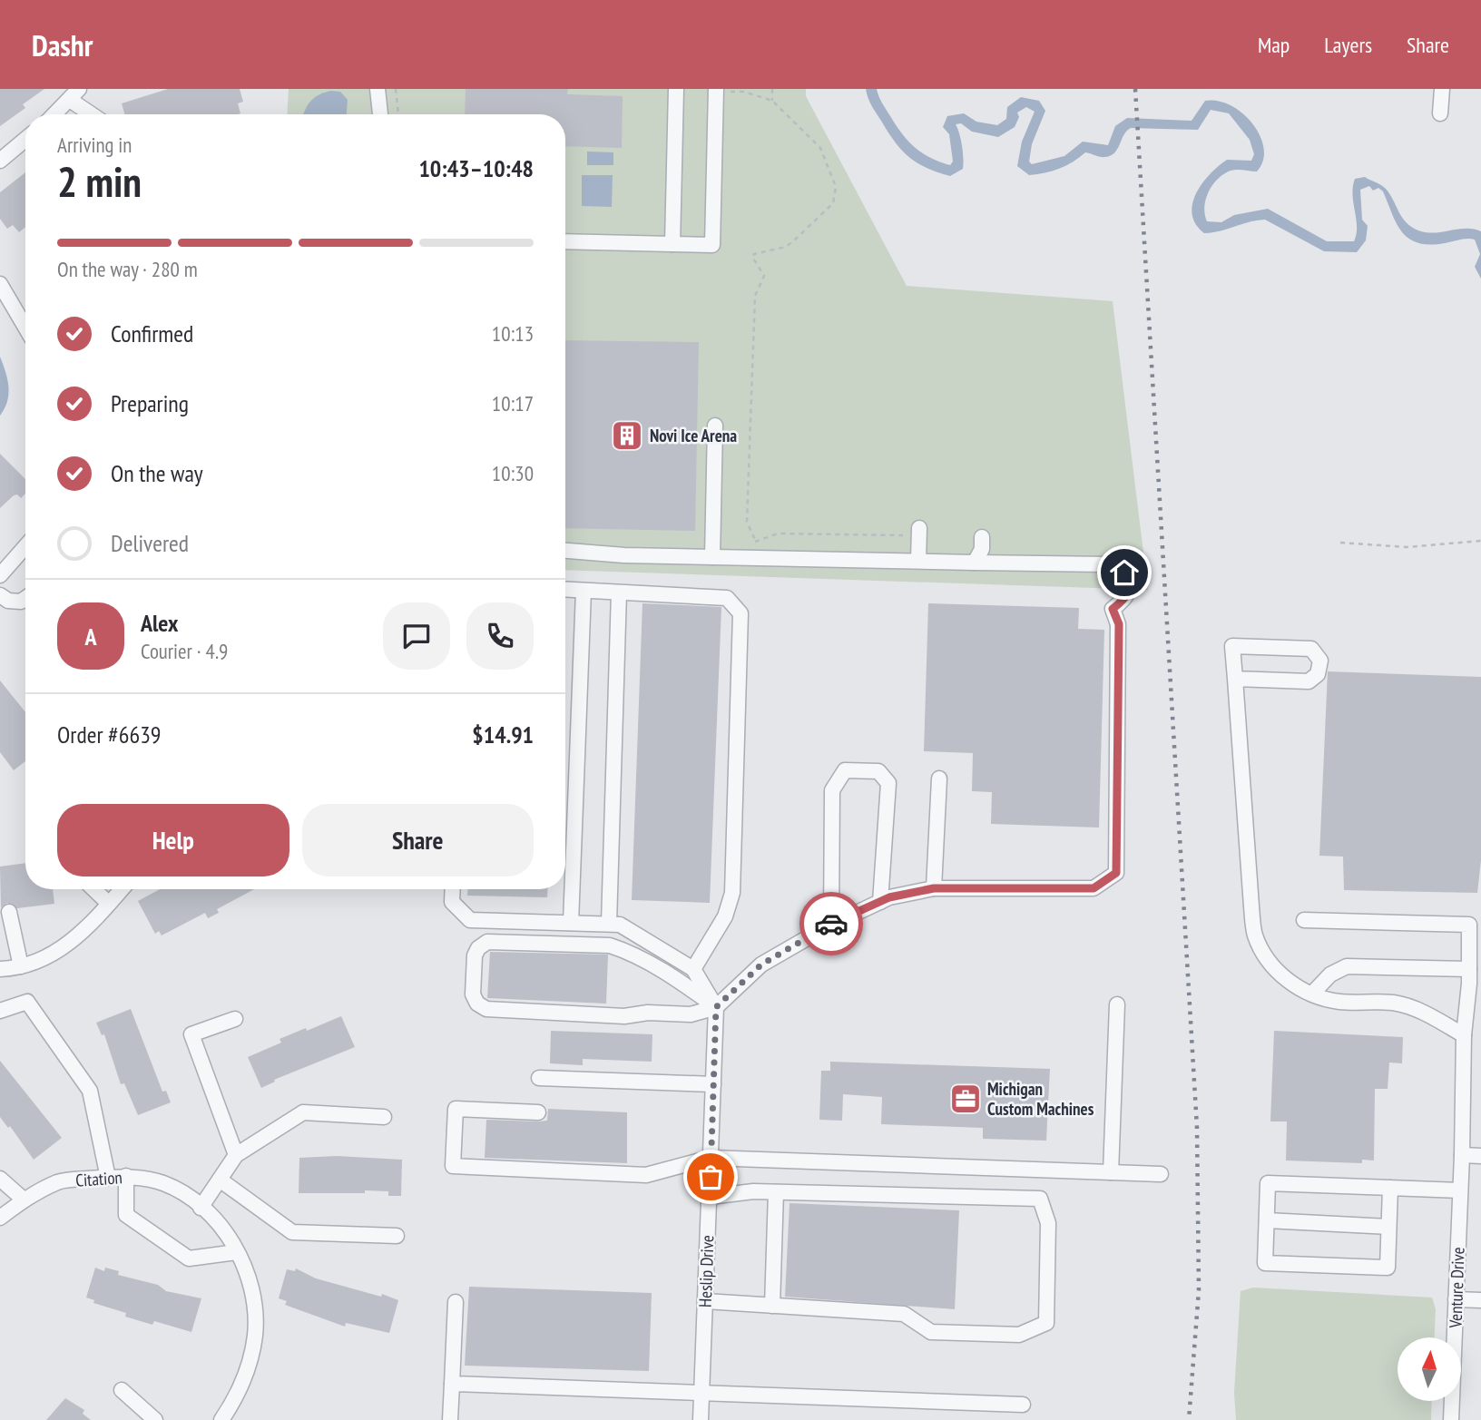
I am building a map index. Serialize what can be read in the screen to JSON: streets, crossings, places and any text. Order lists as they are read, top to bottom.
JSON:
{
  "streets": {
    "street": ["Citation", "Heslip Drive", "Venture Drive"]
  },
  "places": {
    "building": ["Novi Ice Arena"],
    "office": ["Michigan Custom Machines"]
  },
  "north": "top",
  "page": {
    "header": "Dashr",
    "nav": ["Map", "Layers", "Share"],
    "heading": ["2 min", "Arriving in", "10:43–10:48"],
    "panel": [
      "Alex",
      "Courier · 4.9",
      "Order #6639",
      "$14.91"
    ],
    "bar": "On the way · 280 m",
    "list": [
      ["Confirmed", "10:13"],
      ["Preparing", "10:17"],
      ["On the way", "10:30"],
      "Delivered"
    ],
    "round": "A",
    "buttons": ["Help", "Share"]
  }
}
